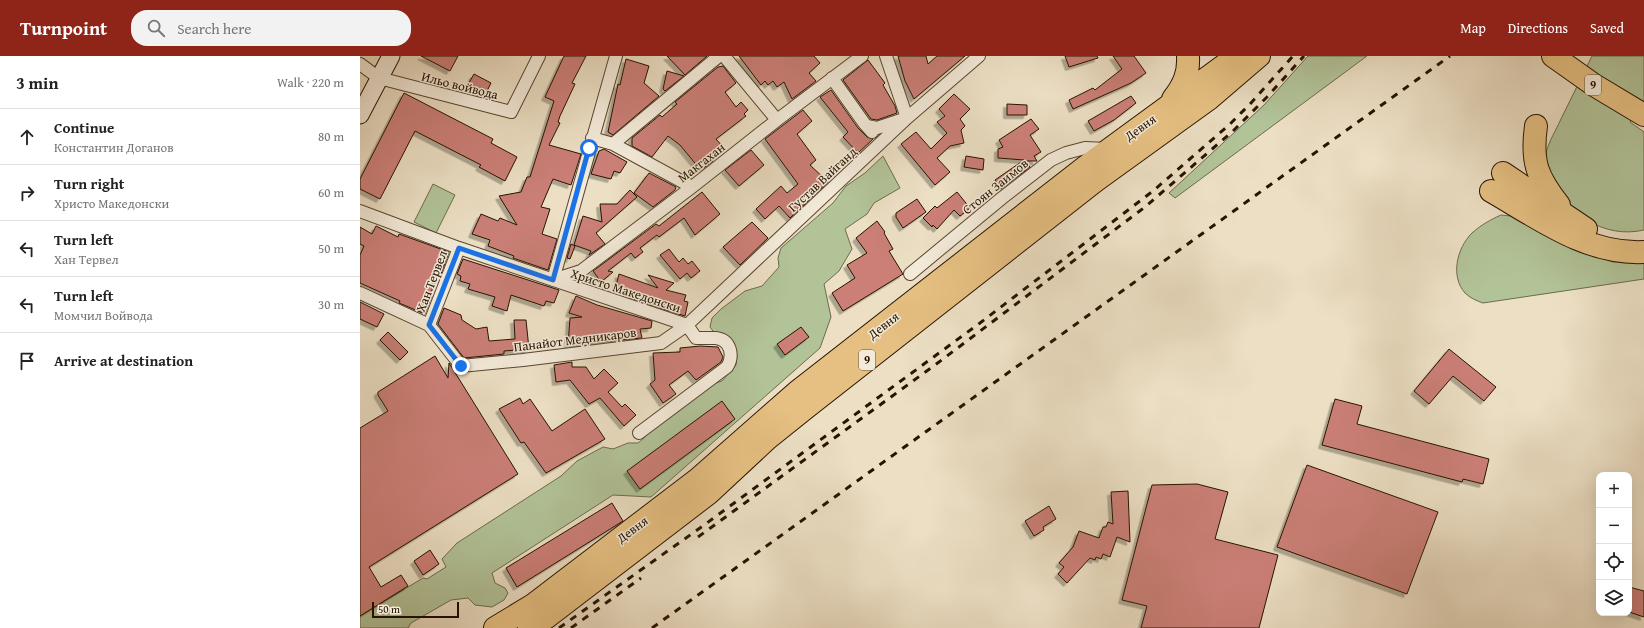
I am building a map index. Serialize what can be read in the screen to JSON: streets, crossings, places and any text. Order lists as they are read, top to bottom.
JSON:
{
  "streets": {
    "highway": ["9", "Девня"],
    "street": [
      "Ильо войвода",
      "Макгахан",
      "Густав Вайганд",
      "Стоян Заимов",
      "Хан Тервел",
      "Христо Македонски",
      "Панайот Медникаров"
    ]
  },
  "crossings": [
    ["Девня", "Стоян Заимов"],
    ["Макгахан", "Христо Македонски"],
    ["Густав Вайганд", "Христо Македонски"],
    ["Густав Вайганд", "Панайот Медникаров"],
    ["Хан Тервел", "Христо Македонски"],
    ["Хан Тервел", "Панайот Медникаров"],
    ["Христо Македонски", "Панайот Медникаров"]
  ],
  "scale_bar": "50 m",
  "page": {
    "header": "Turnpoint",
    "search": "Search here",
    "nav": ["Map", "Directions", "Saved"],
    "heading": ["3 min", "Walk · 220 m"],
    "list": [
      ["Continue", "Константин Доганов", "80 m"],
      ["Turn right", "Христо Македонски", "60 m"],
      ["Turn left", "Хан Тервел", "50 m"],
      ["Turn left", "Момчил Войвода", "30 m"],
      "Arrive at destination"
    ],
    "map_buttons": ["+", "−"],
    "scale": "50 m"
  }
}
